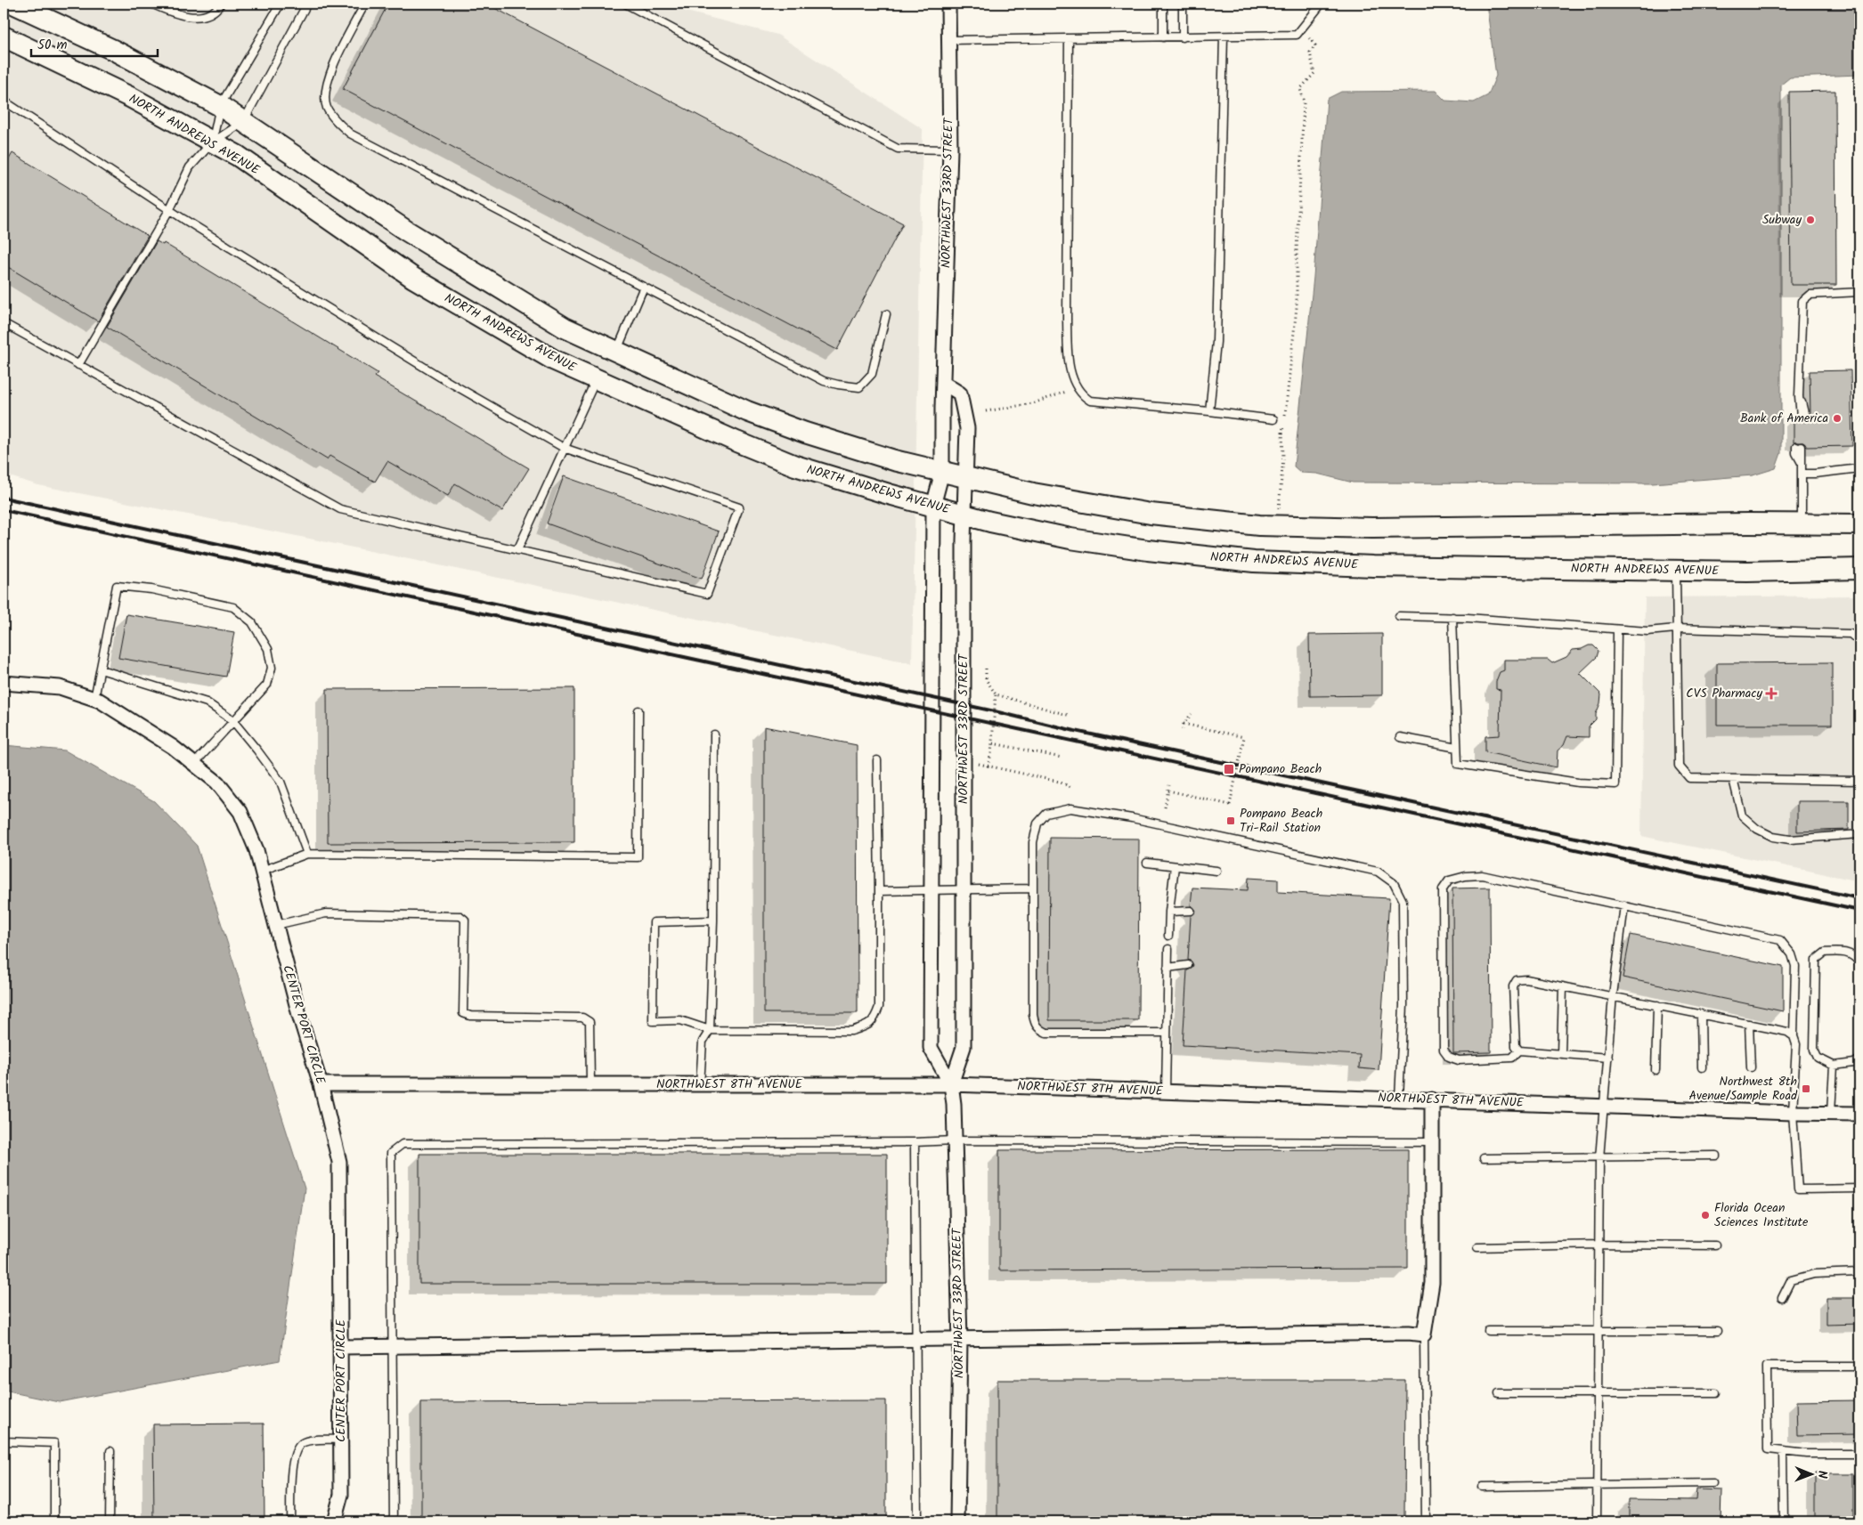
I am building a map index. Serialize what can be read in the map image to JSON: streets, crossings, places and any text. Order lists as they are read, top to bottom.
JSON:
{
  "streets": {
    "street": [
      "NORTH ANDREWS AVENUE",
      "NORTHWEST 33RD STREET",
      "CENTER PORT CIRCLE",
      "NORTHWEST 8TH AVENUE"
    ]
  },
  "crossings": [
    ["NORTH ANDREWS AVENUE", "NORTHWEST 33RD STREET"],
    ["NORTHWEST 33RD STREET", "NORTHWEST 8TH AVENUE"],
    ["CENTER PORT CIRCLE", "NORTHWEST 8TH AVENUE"]
  ],
  "places": {
    "other": ["Subway", "Bank of America", "Florida Ocean Sciences Institute"],
    "health": ["CVS Pharmacy"],
    "transit": ["Pompano Beach", "Pompano Beach Tri-Rail Station", "Northwest 8th Avenue/Sample Road"]
  },
  "scale_bar": "50 m",
  "north": "right"
}
